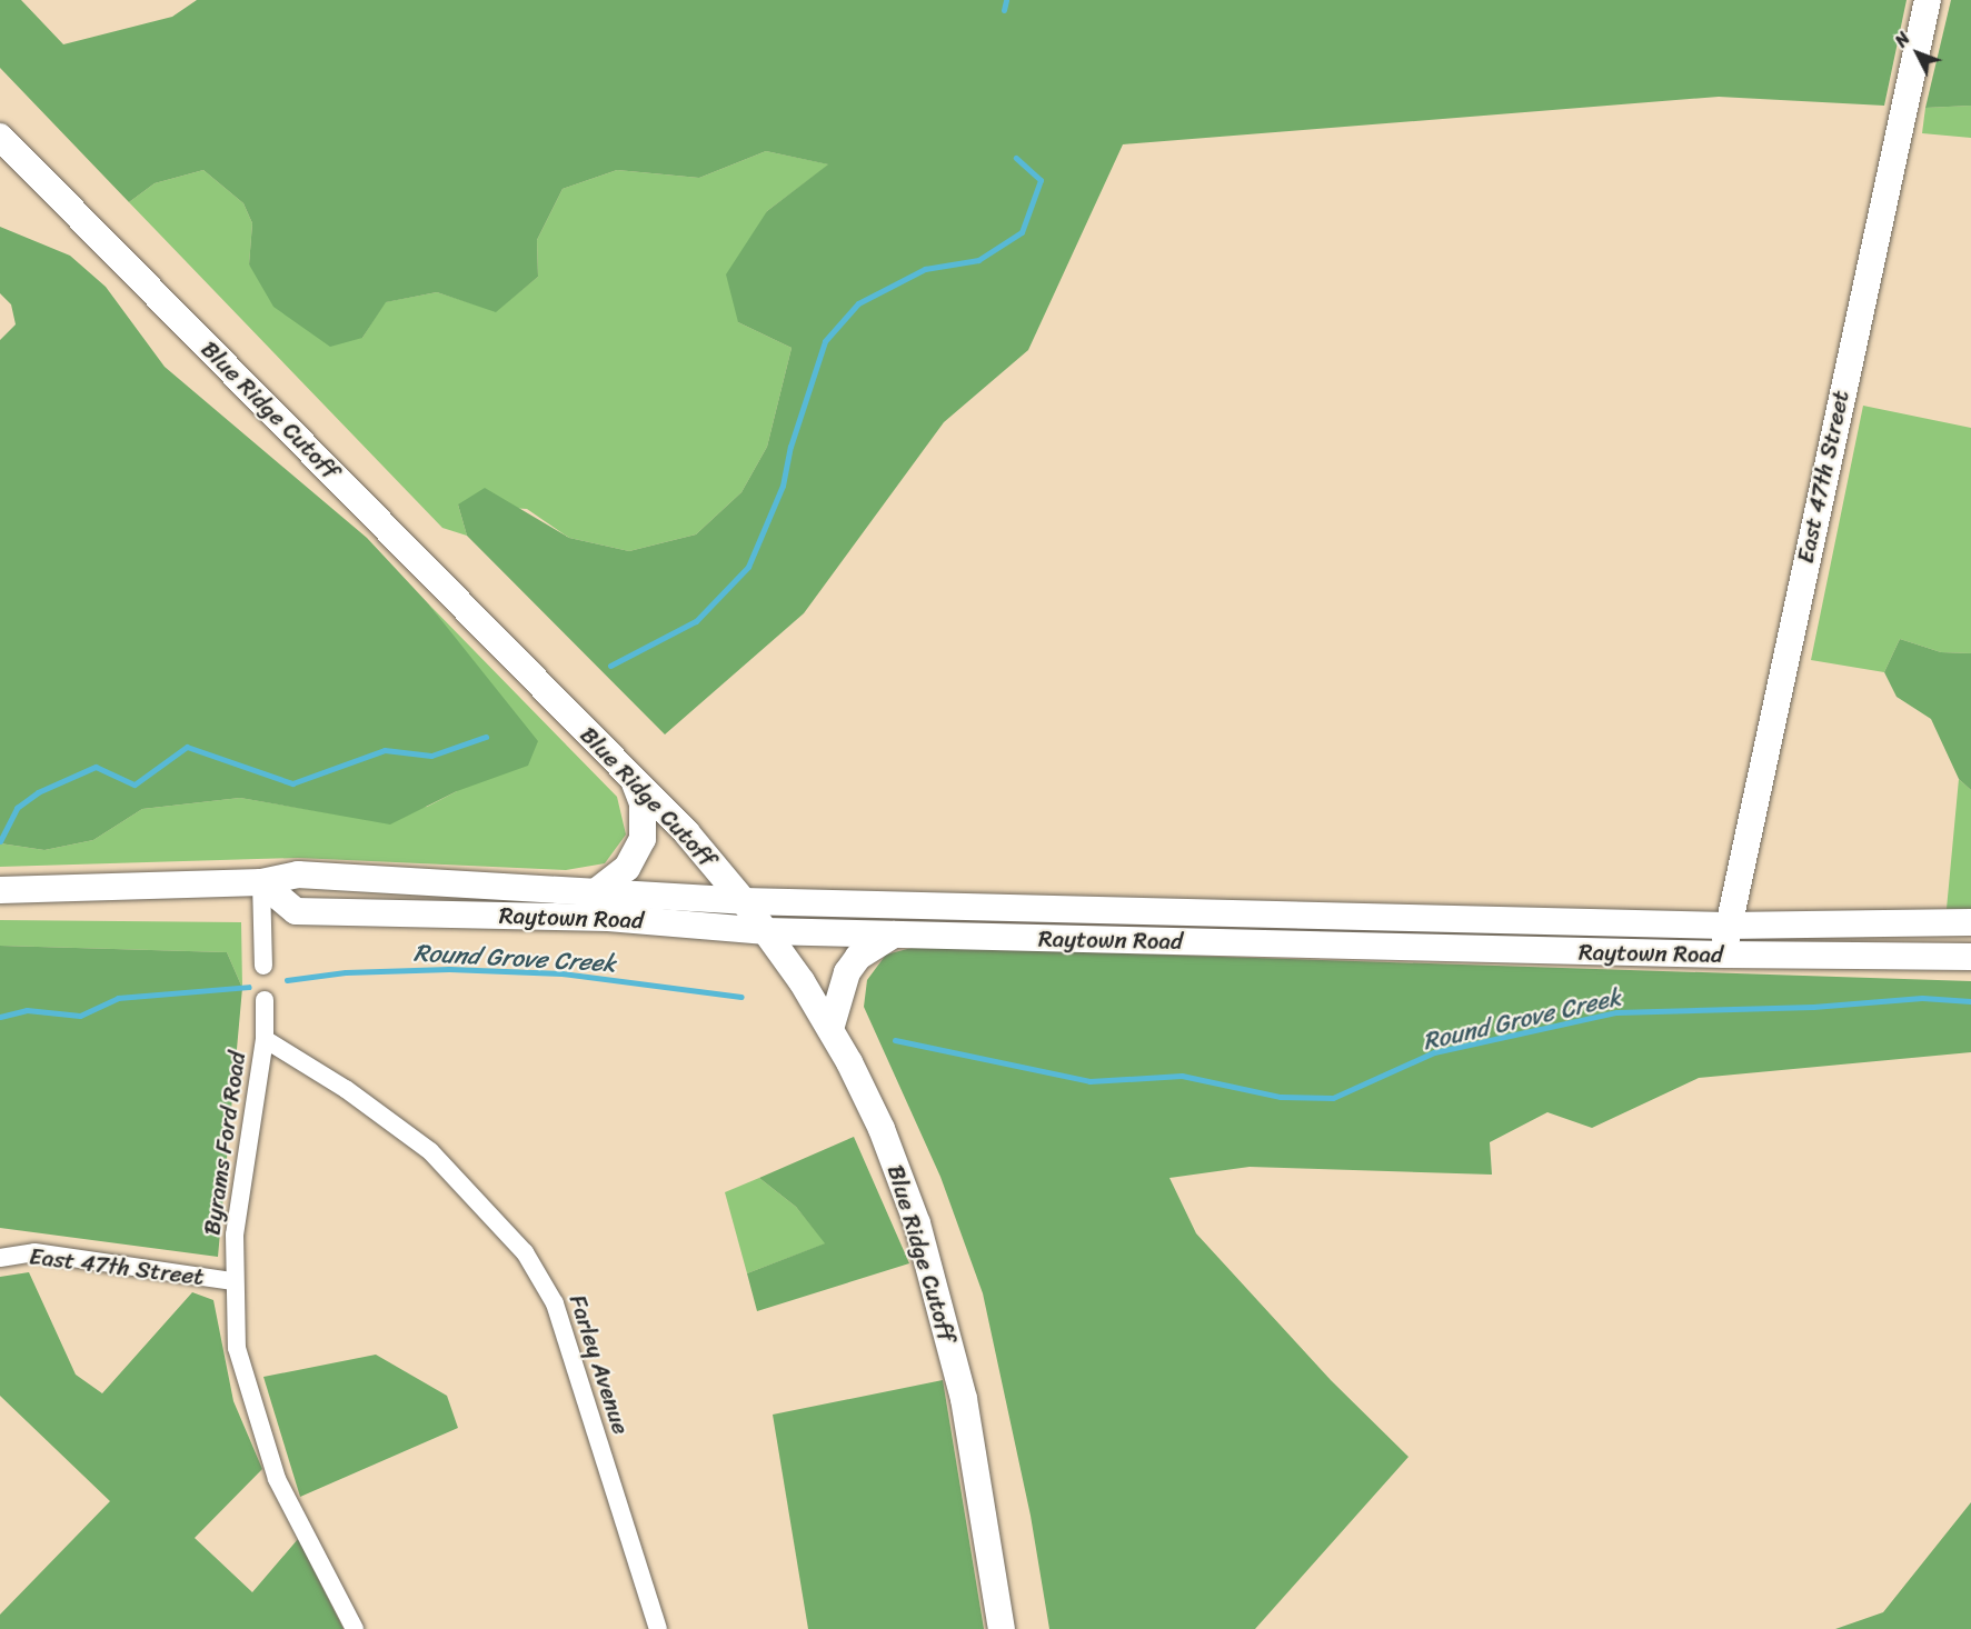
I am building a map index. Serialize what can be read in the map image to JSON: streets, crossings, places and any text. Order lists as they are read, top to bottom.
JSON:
{
  "streets": {
    "main road": ["Blue Ridge Cutoff", "East 47th Street", "Raytown Road"],
    "street": ["Byrams Ford Road", "Farley Avenue"]
  },
  "crossings": [
    ["Blue Ridge Cutoff", "Raytown Road"],
    ["East 47th Street", "Raytown Road"],
    ["East 47th Street", "Byrams Ford Road"],
    ["Byrams Ford Road", "Farley Avenue"]
  ],
  "water": ["Round Grove Creek"],
  "north": "top left"
}
